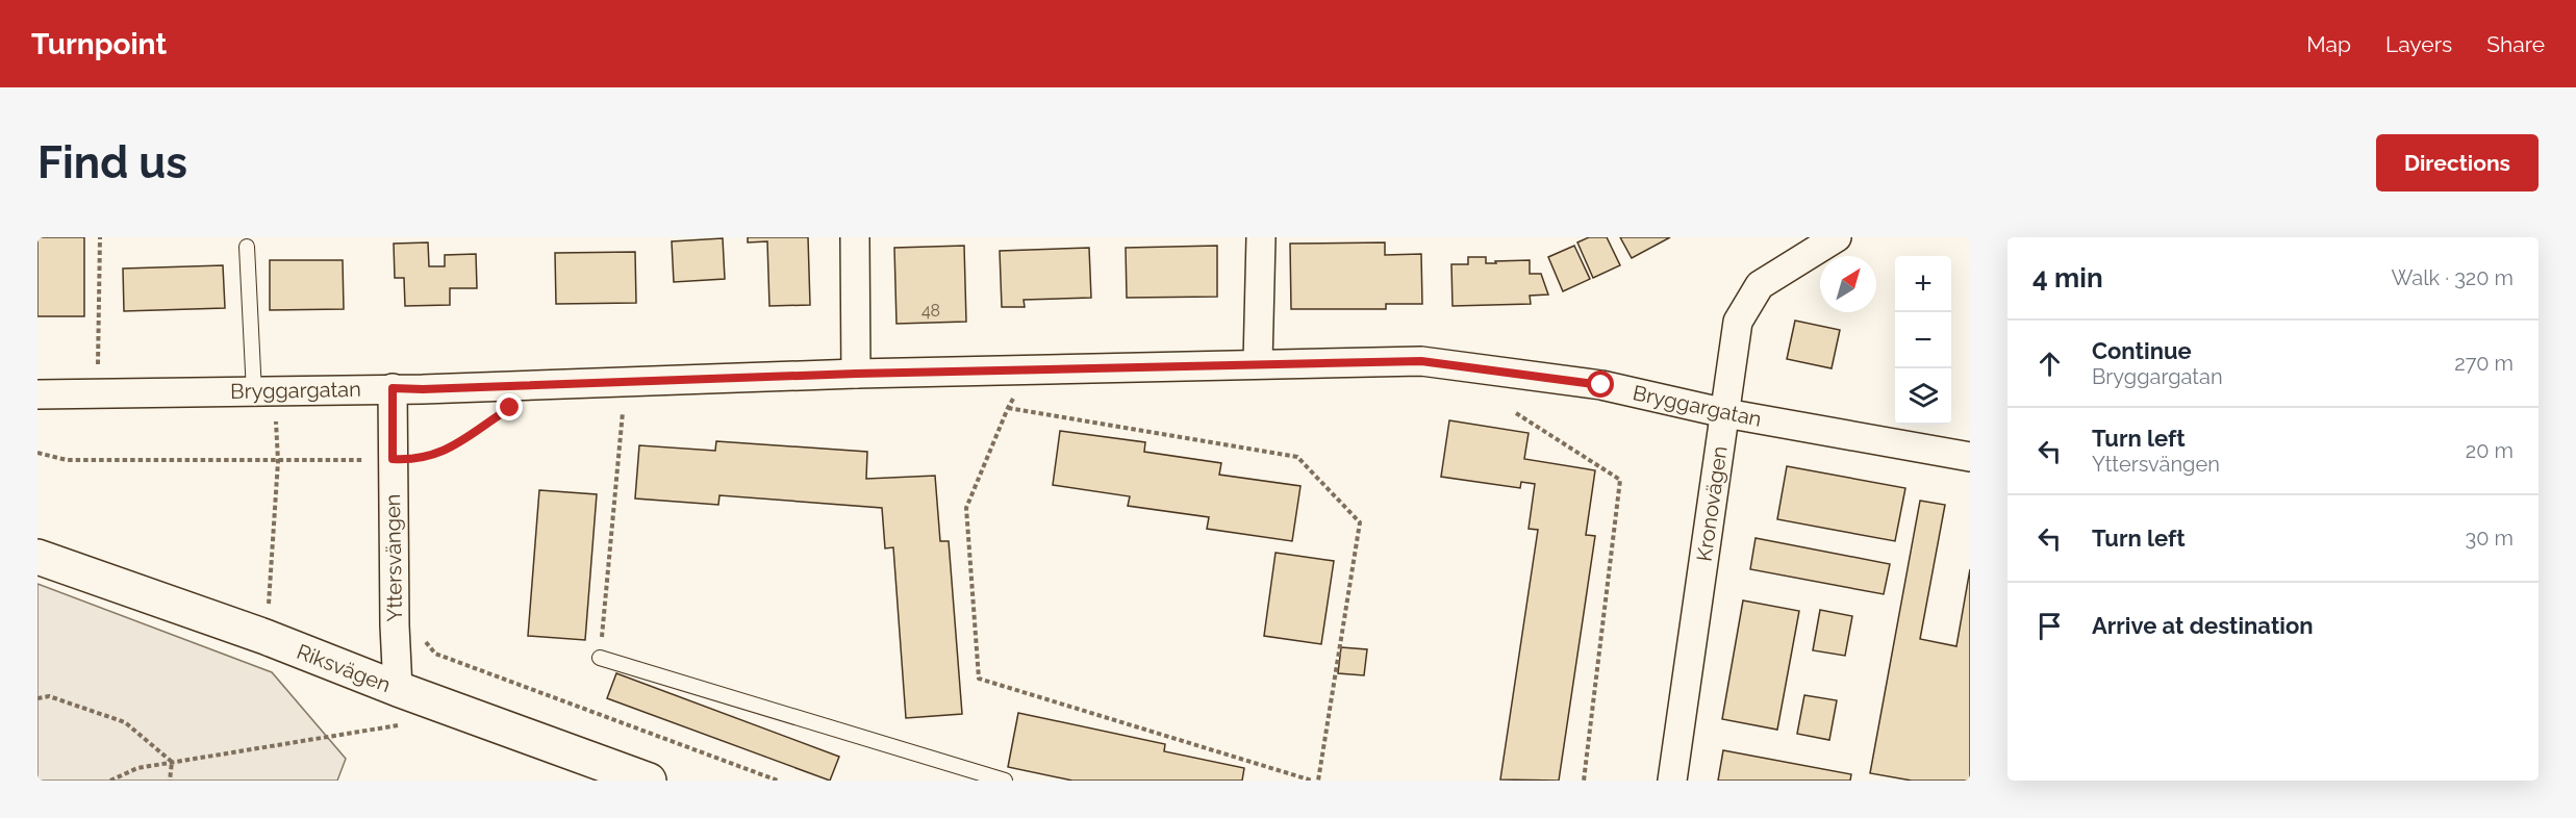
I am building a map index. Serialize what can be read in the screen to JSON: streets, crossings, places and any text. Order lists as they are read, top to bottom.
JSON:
{
  "streets": {
    "street": [
      "Bryggargatan",
      "Kronovägen",
      "Yttersvängen",
      "Riksvägen"
    ]
  },
  "crossings": [
    ["Bryggargatan", "Kronovägen"],
    ["Bryggargatan", "Yttersvängen"],
    ["Yttersvängen", "Riksvägen"]
  ],
  "house_numbers": ["48"],
  "north": "top right",
  "page": {
    "header": "Turnpoint",
    "nav": ["Map", "Layers", "Share"],
    "buttons": "Directions",
    "title": "Find us",
    "heading": ["4 min", "Walk · 320 m"],
    "map_buttons": ["+", "−"],
    "list": [
      ["Continue", "Bryggargatan", "270 m"],
      ["Turn left", "Yttersvängen", "20 m"],
      ["Turn left", "30 m"],
      "Arrive at destination"
    ]
  }
}
